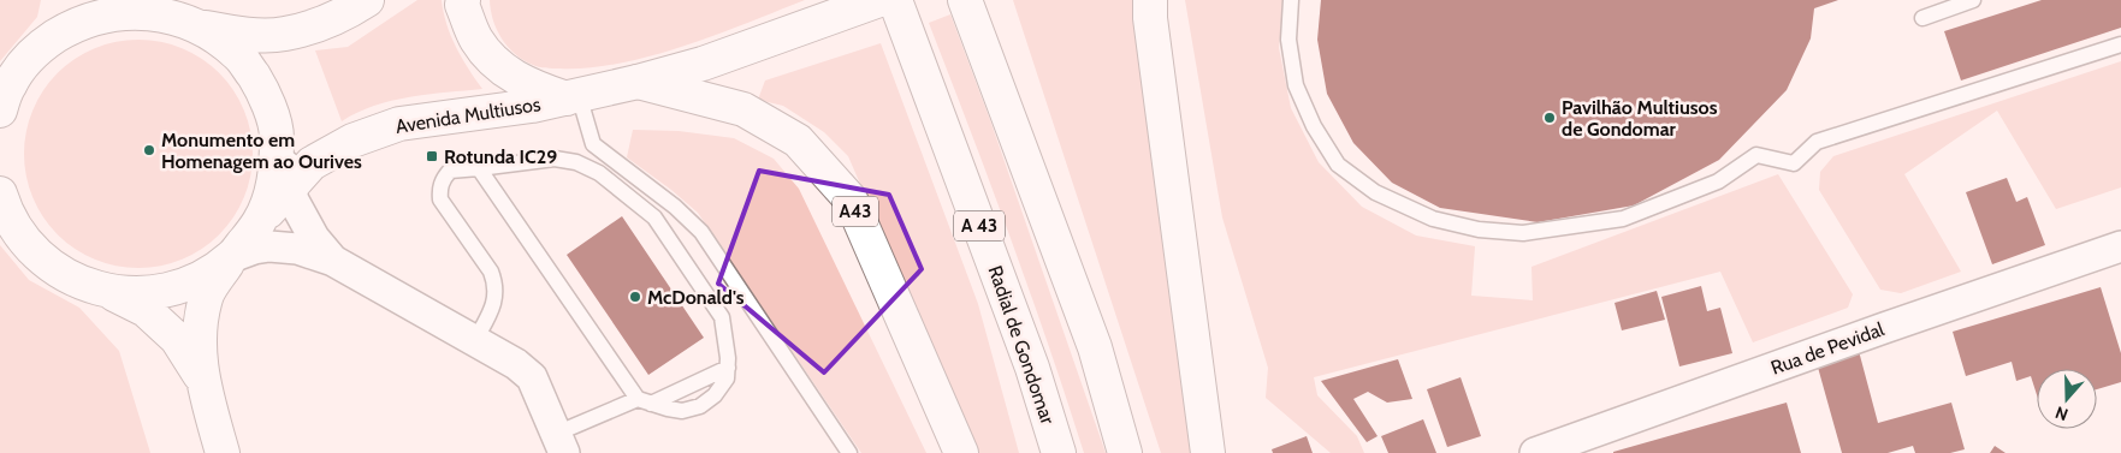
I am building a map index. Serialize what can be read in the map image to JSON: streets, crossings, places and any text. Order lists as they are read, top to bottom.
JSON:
{
  "streets": {
    "main road": [
      "Avenida Multiusos",
      "A43",
      "A 43",
      "Radial de Gondomar"
    ],
    "street": ["Rua de Pevidal"]
  },
  "crossings": [
    ["Avenida Multiusos", "A43"]
  ],
  "places": {
    "other": ["Pavilhão Multiusos de Gondomar", "Monumento em Homenagem ao Ourives", "McDonald's"],
    "transit": ["Rotunda IC29"]
  },
  "north": "bottom"
}
